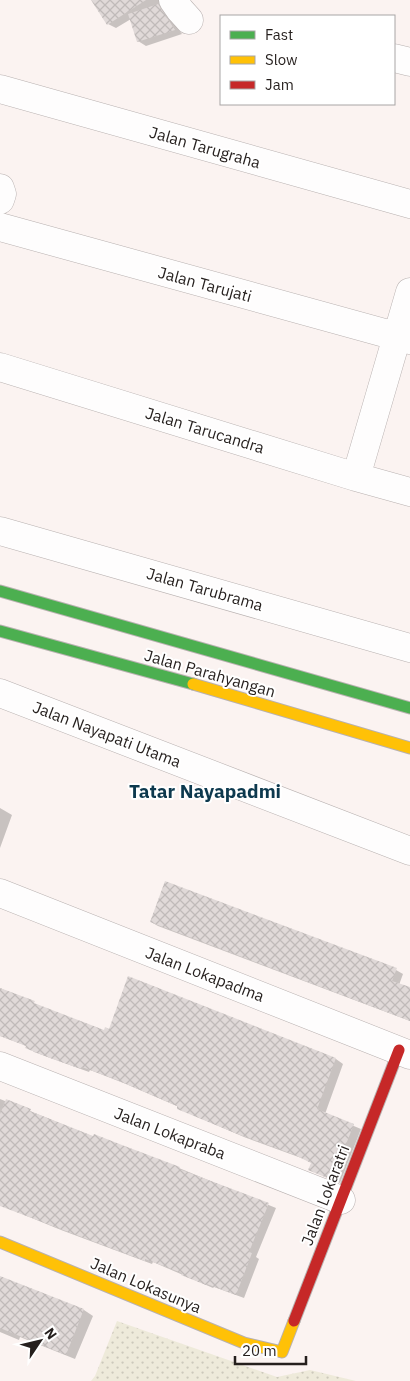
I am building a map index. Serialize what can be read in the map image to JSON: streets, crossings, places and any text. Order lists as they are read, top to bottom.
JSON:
{
  "streets": {
    "main road": ["Jalan Parahyangan", "Jalan Lokaratri", "Jalan Lokasunya"],
    "street": [
      "Jalan Tarugraha",
      "Jalan Tarujati",
      "Jalan Tarucandra",
      "Jalan Tarubrama",
      "Jalan Nayapati Utama",
      "Jalan Lokapadma",
      "Jalan Lokapraba"
    ]
  },
  "crossings": [
    ["Jalan Lokapadma", "Jalan Lokaratri"],
    ["Jalan Lokapraba", "Jalan Lokaratri"],
    ["Jalan Lokaratri", "Jalan Lokasunya"]
  ],
  "districts": ["Tatar Nayapadmi"],
  "legend": ["Fast", "Slow", "Jam"],
  "scale_bar": "20 m",
  "north": "top right"
}
